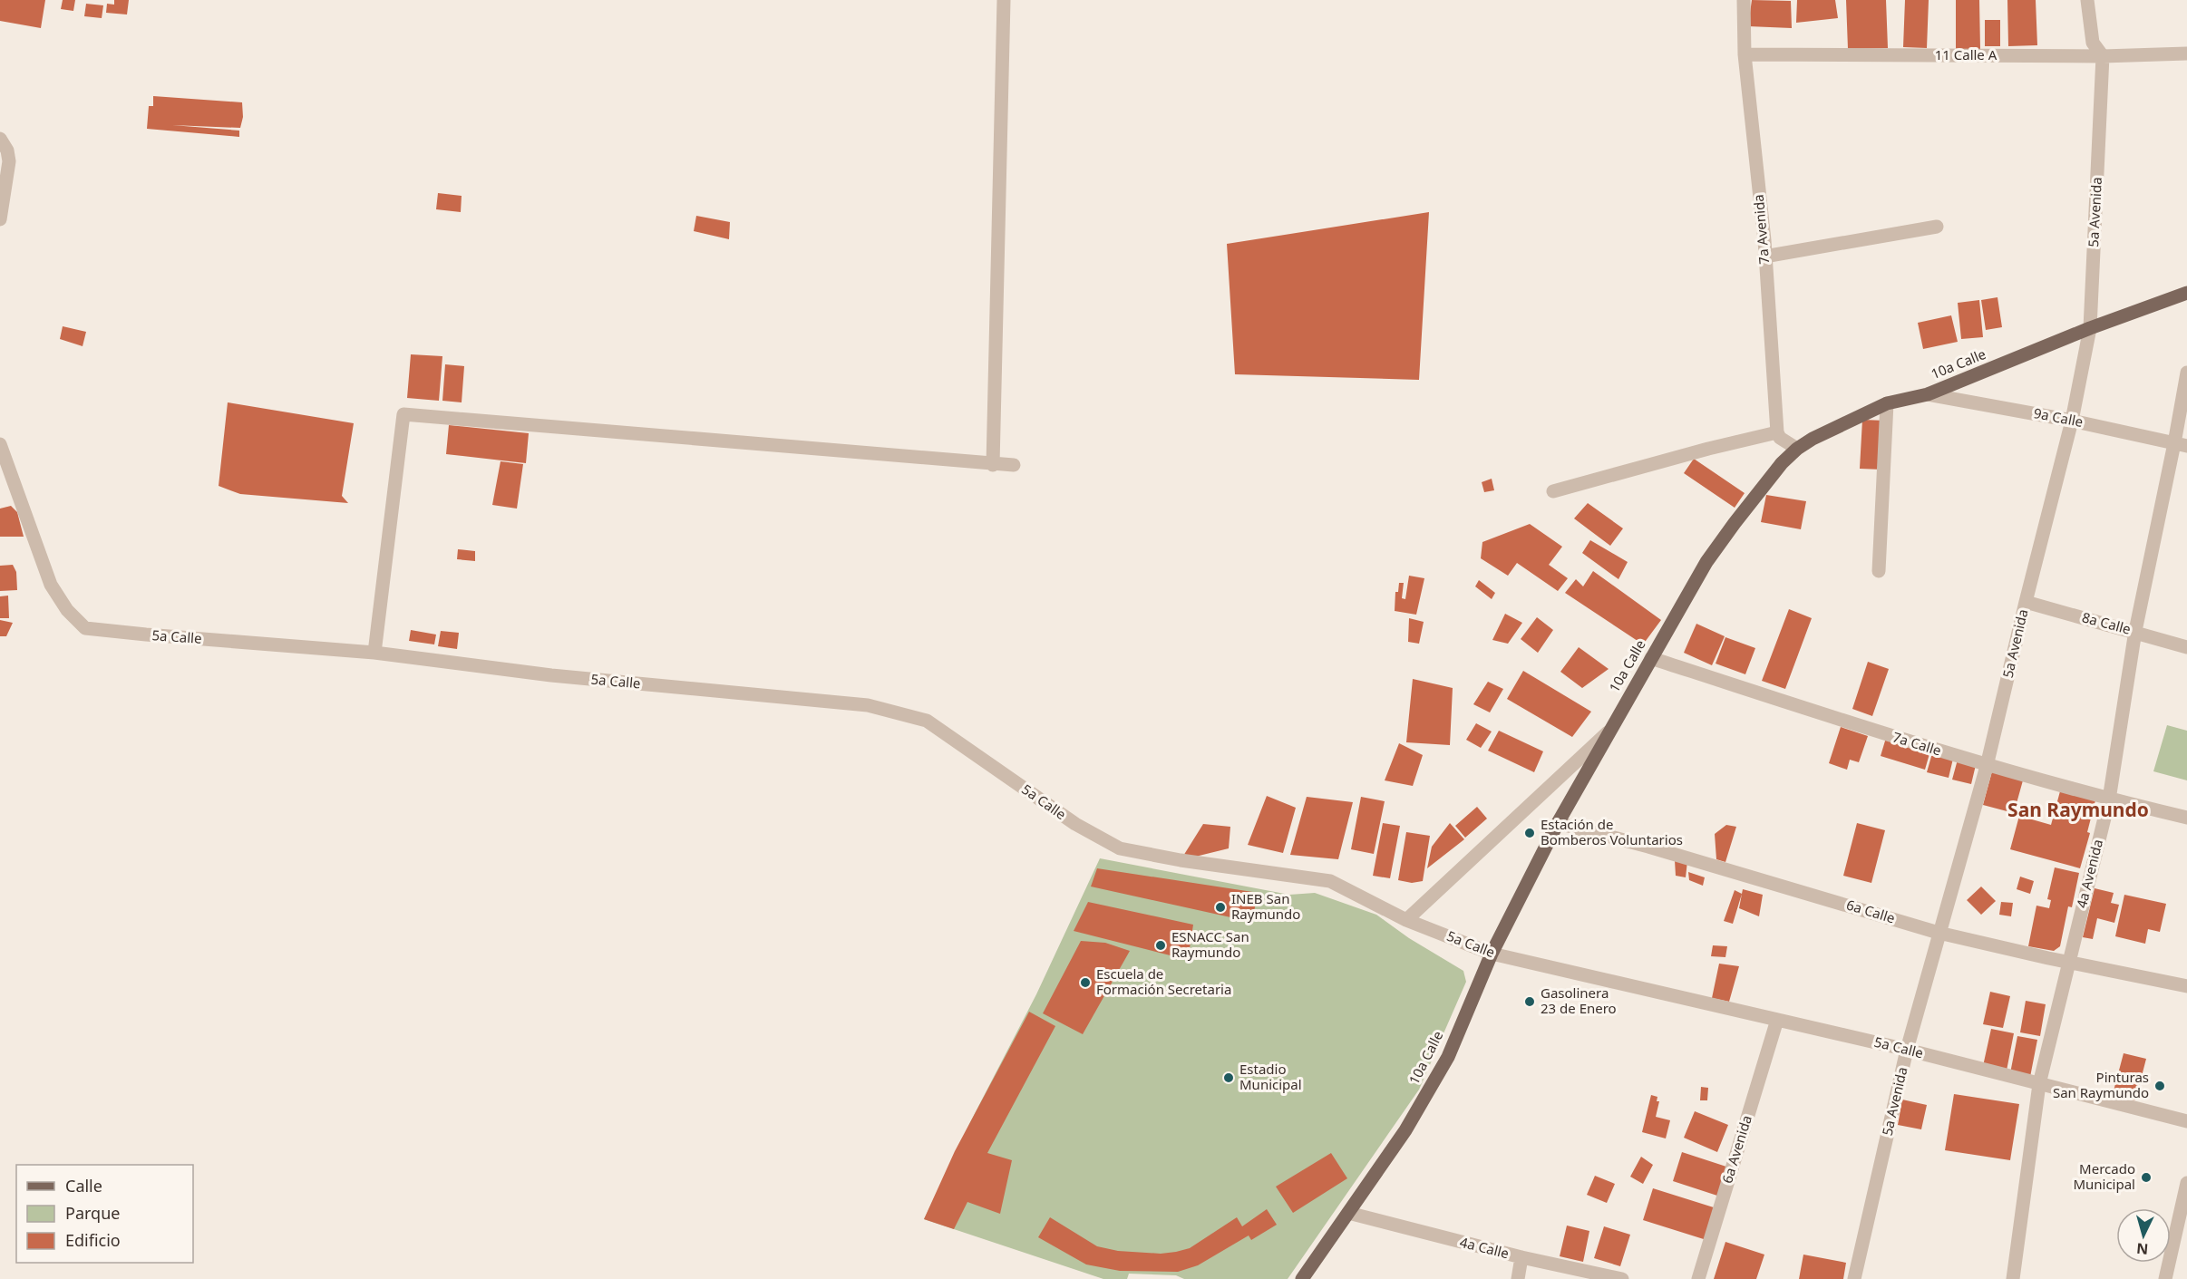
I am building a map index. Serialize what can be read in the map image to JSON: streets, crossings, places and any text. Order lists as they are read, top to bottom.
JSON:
{
  "streets": {
    "main road": ["10a Calle"],
    "street": [
      "11 Calle A",
      "5a Avenida",
      "7a Avenida",
      "9a Calle",
      "8a Calle",
      "5a Calle",
      "7a Calle",
      "4a Avenida",
      "6a Calle",
      "6a Avenida",
      "4a Calle"
    ]
  },
  "crossings": [
    ["11 Calle A", "5a Avenida"],
    ["11 Calle A", "7a Avenida"],
    ["5a Avenida", "10a Calle"],
    ["5a Avenida", "9a Calle"],
    ["5a Avenida", "8a Calle"],
    ["5a Avenida", "5a Calle"],
    ["5a Avenida", "7a Calle"],
    ["5a Avenida", "6a Calle"],
    ["10a Calle", "9a Calle"],
    ["10a Calle", "5a Calle"],
    ["10a Calle", "7a Calle"],
    ["10a Calle", "6a Calle"],
    ["10a Calle", "4a Calle"],
    ["9a Calle", "4a Avenida"],
    ["8a Calle", "4a Avenida"],
    ["5a Calle", "4a Avenida"],
    ["5a Calle", "6a Avenida"],
    ["7a Calle", "4a Avenida"],
    ["4a Avenida", "6a Calle"]
  ],
  "districts": ["San Raymundo"],
  "places": [
    "Estación de Bomberos Voluntarios",
    "INEB San Raymundo",
    "ESNACC San Raymundo",
    "Escuela de Formación Secretaria",
    "Gasolinera 23 de Enero",
    "Estadio Municipal",
    "Pinturas San Raymundo",
    "Mercado Municipal"
  ],
  "legend": ["Calle", "Parque", "Edificio"],
  "north": "bottom"
}
